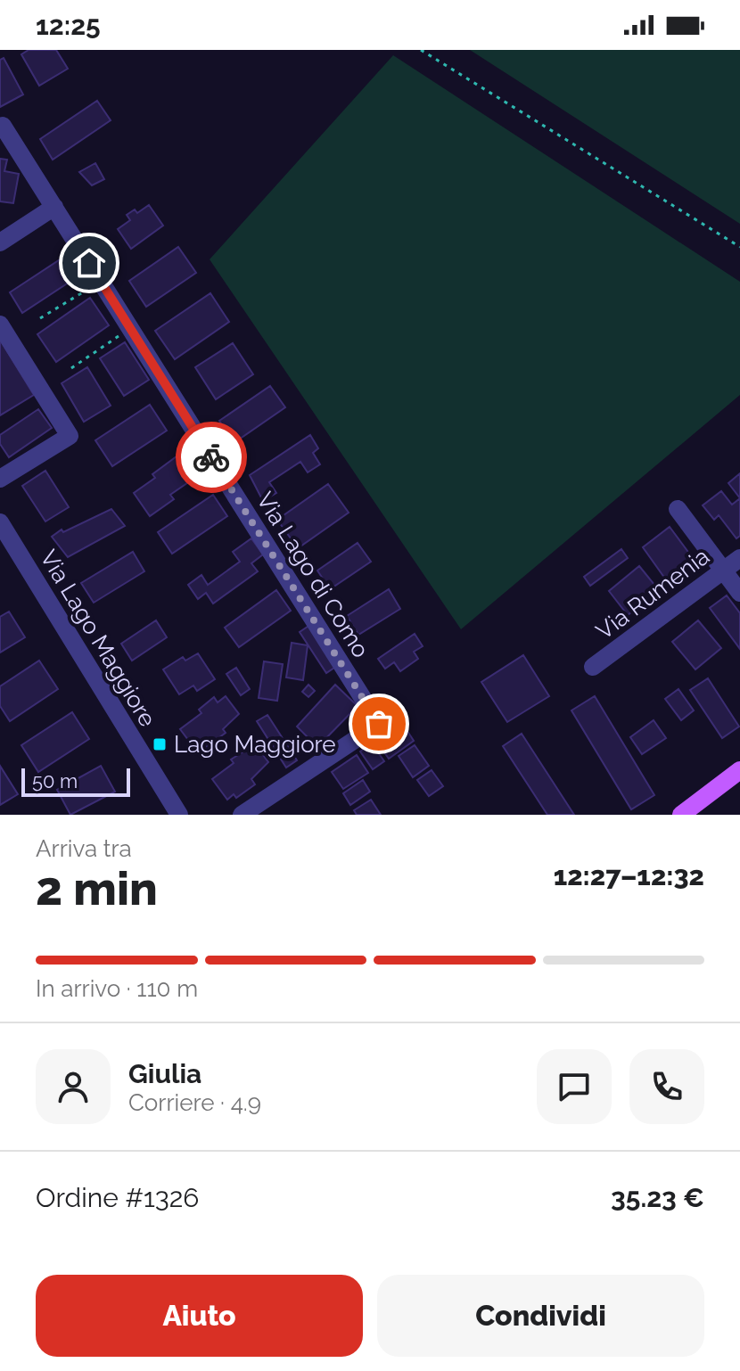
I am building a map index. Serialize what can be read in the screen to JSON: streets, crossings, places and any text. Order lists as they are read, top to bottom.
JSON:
{
  "streets": {
    "street": ["Via Lago di Como", "Via Rumenia", "Via Lago Maggiore"]
  },
  "places": {
    "transit": ["Lago Maggiore"]
  },
  "scale_bar": "50 m",
  "page": {
    "status": "12:25",
    "scale": "50 m",
    "heading": ["2 min", "Arriva tra", "12:27–12:32"],
    "panel": [
      "Giulia",
      "Corriere · 4.9",
      "Ordine #1326",
      "35.23 €"
    ],
    "bar": "In arrivo · 110 m",
    "buttons": ["Aiuto", "Condividi"]
  }
}
